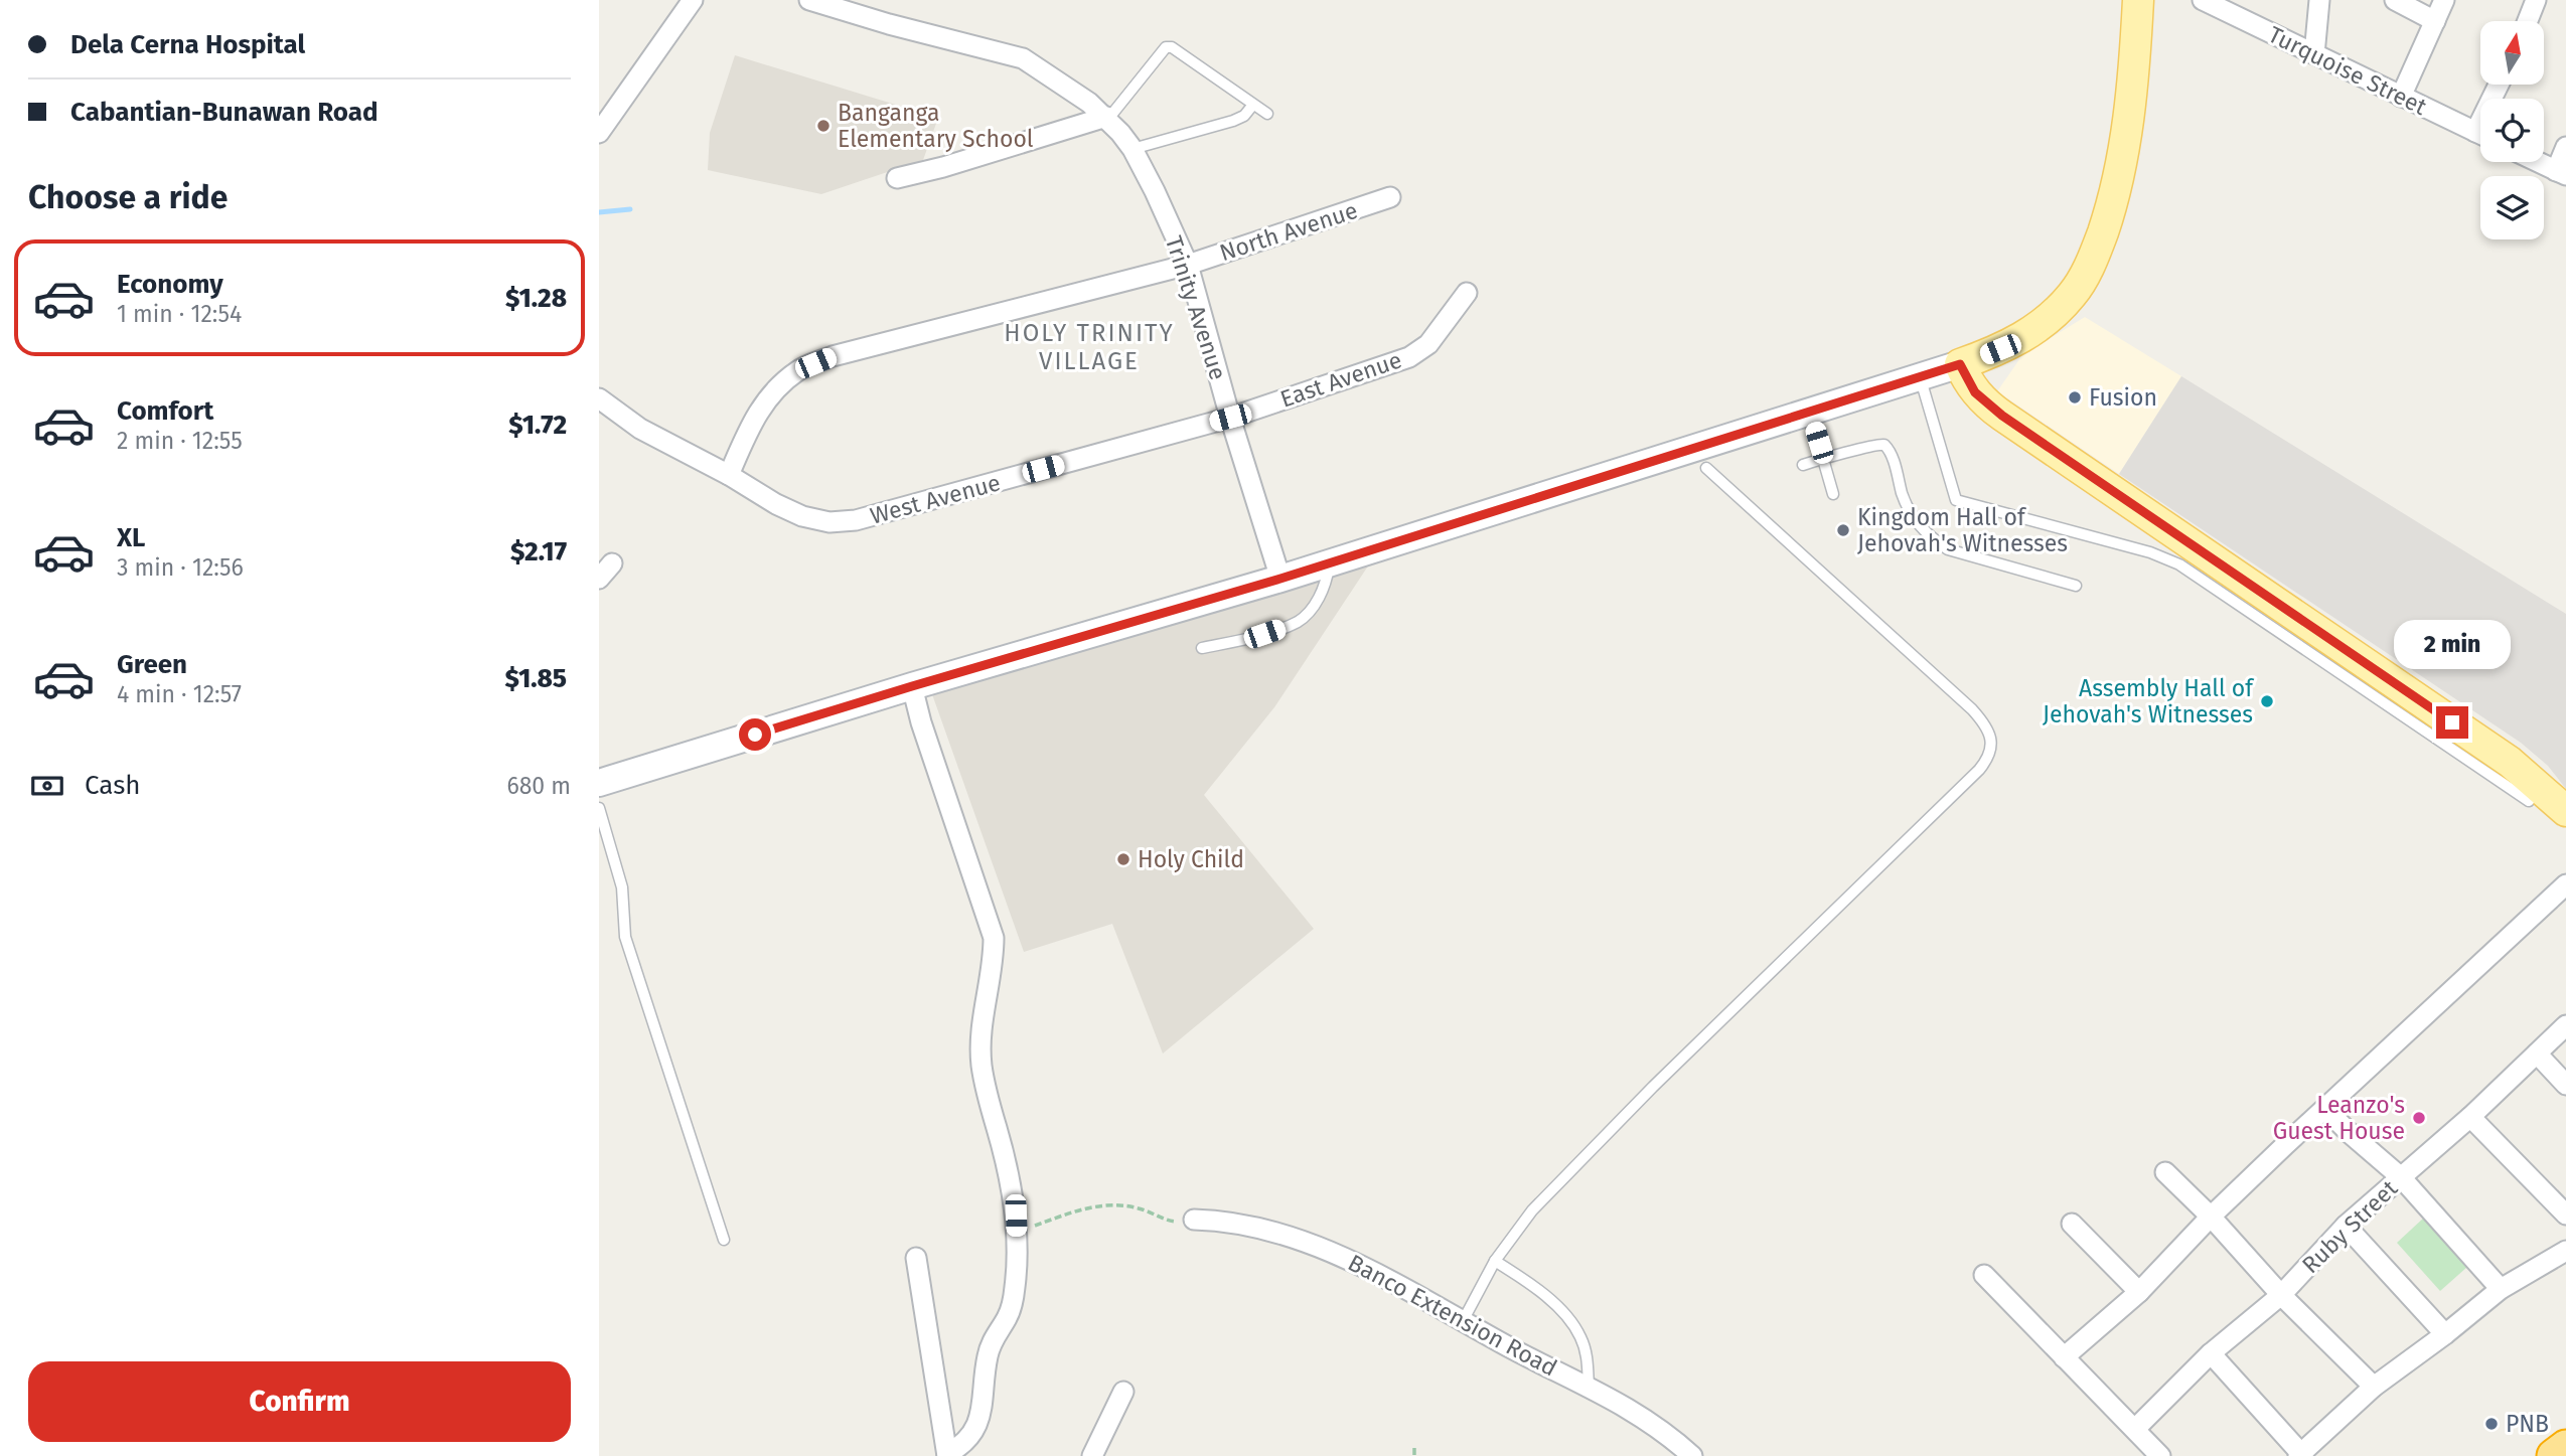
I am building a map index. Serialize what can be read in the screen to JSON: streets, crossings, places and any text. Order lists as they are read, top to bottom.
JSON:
{
  "streets": {
    "street": [
      "Turquoise Street",
      "North Avenue",
      "Trinity Avenue",
      "East Avenue",
      "West Avenue",
      "Ruby Street",
      "Banco Extension Road"
    ]
  },
  "crossings": [
    ["North Avenue", "Trinity Avenue"],
    ["North Avenue", "West Avenue"],
    ["Trinity Avenue", "East Avenue"],
    ["Trinity Avenue", "West Avenue"],
    ["East Avenue", "West Avenue"]
  ],
  "districts": ["HOLY TRINITY VILLAGE"],
  "places": [
    "Banganga Elementary School",
    "Fusion",
    "Kingdom Hall of Jehovah's Witnesses",
    "Assembly Hall of Jehovah's Witnesses",
    "Holy Child",
    "Leanzo's Guest House",
    "PNB"
  ],
  "north": "top",
  "page": {
    "banner": ["Dela Cerna Hospital", "Cabantian-Bunawan Road"],
    "heading": "Choose a ride",
    "list": [
      {
        "name": "Economy",
        "note": "1 min · 12:54",
        "value": "$1.28"
      },
      {
        "name": "Comfort",
        "note": "2 min · 12:55",
        "value": "$1.72"
      },
      {
        "name": "XL",
        "note": "3 min · 12:56",
        "value": "$2.17"
      },
      {
        "name": "Green",
        "note": "4 min · 12:57",
        "value": "$1.85"
      }
    ],
    "bubble": "2 min",
    "pay": ["Cash", "680 m"],
    "buttons": "Confirm"
  }
}
